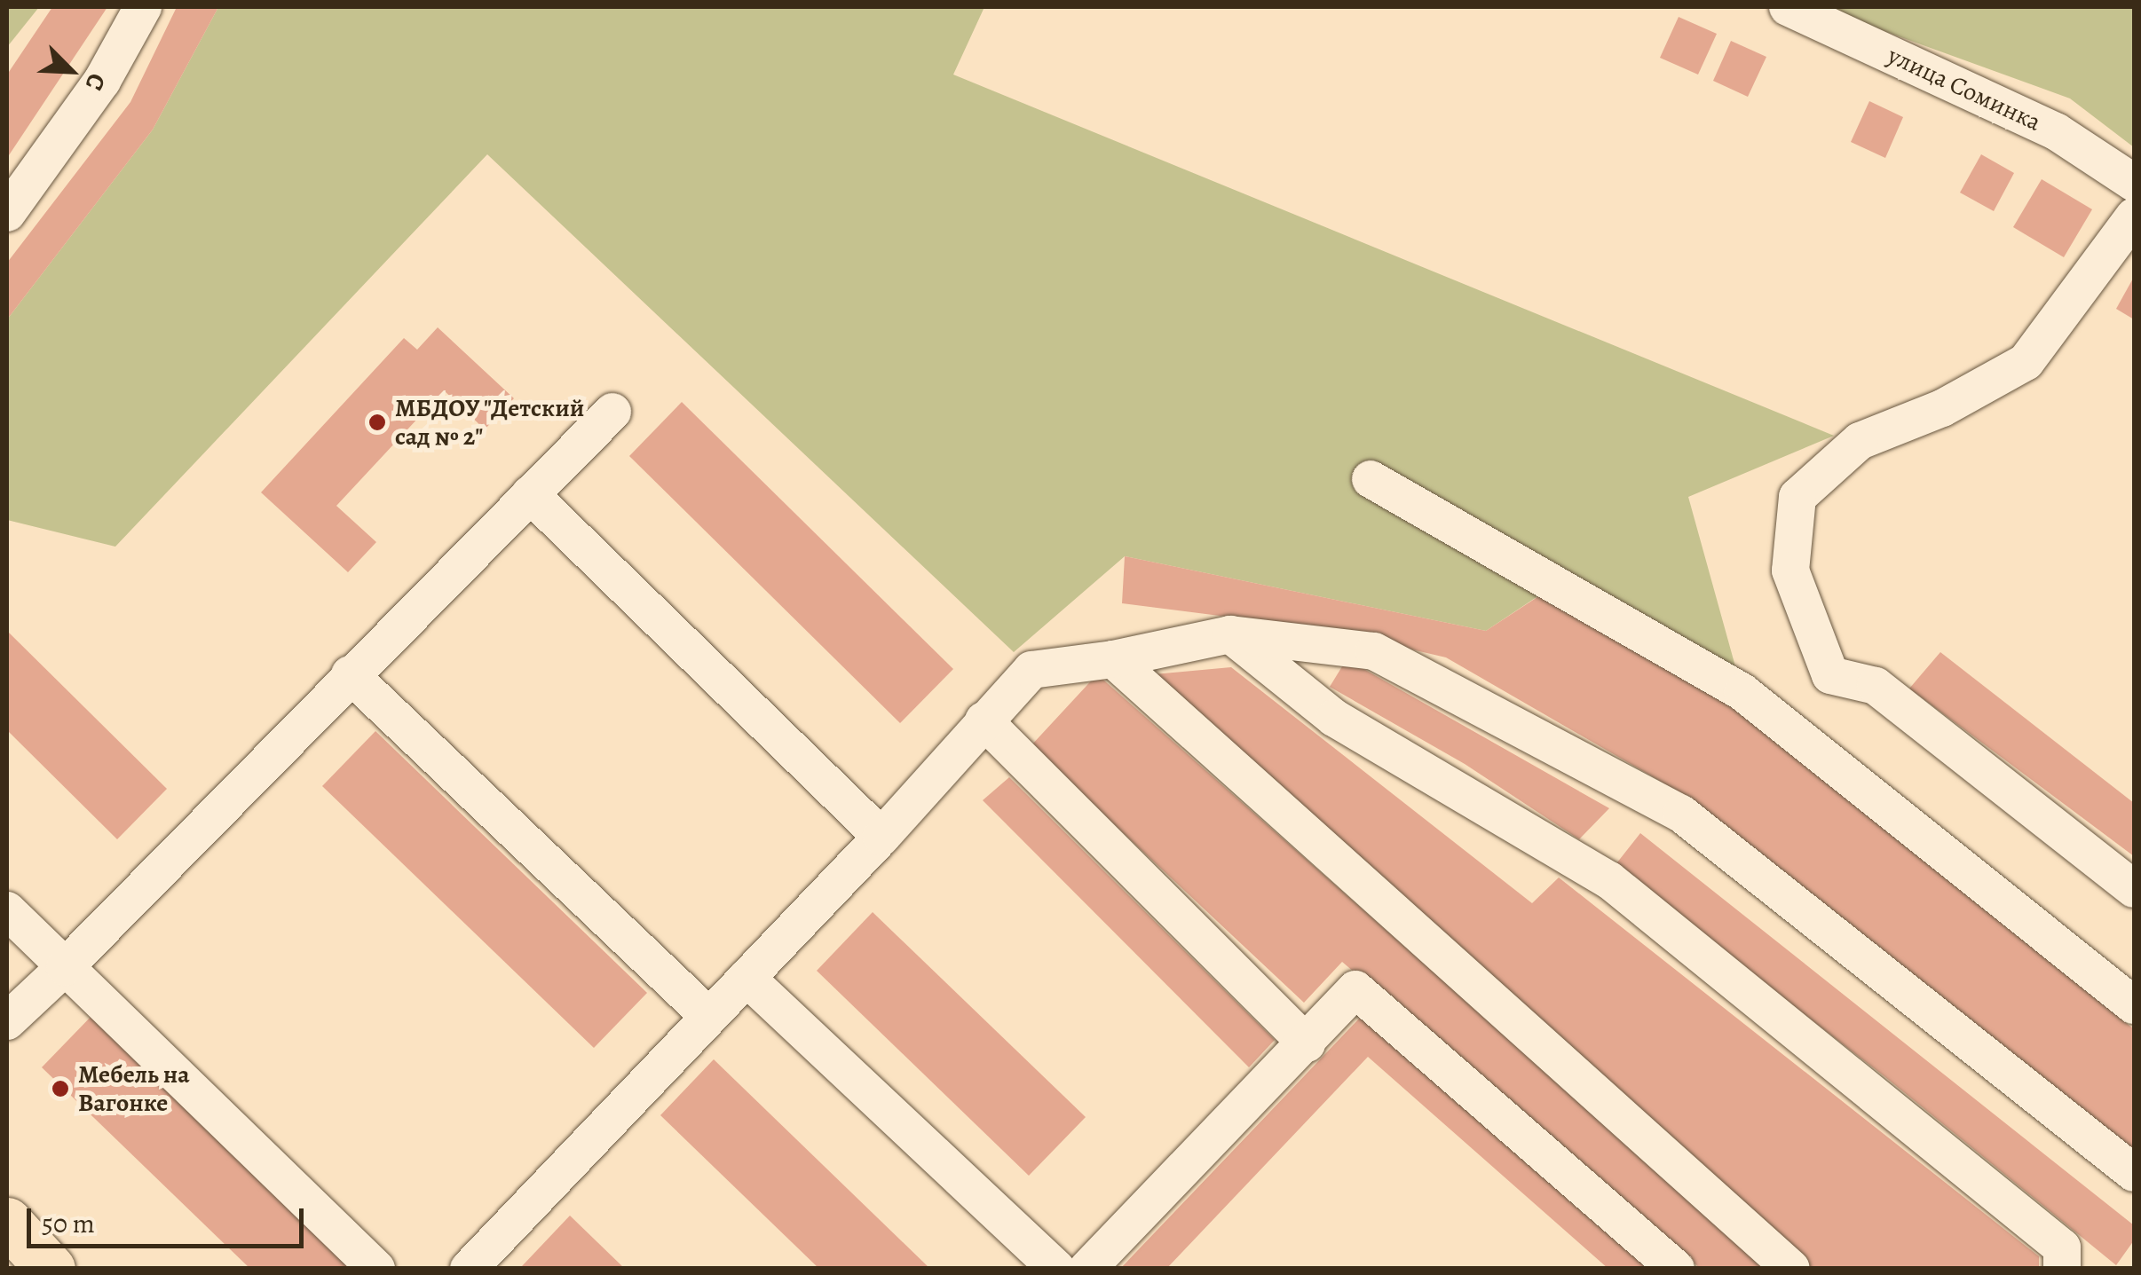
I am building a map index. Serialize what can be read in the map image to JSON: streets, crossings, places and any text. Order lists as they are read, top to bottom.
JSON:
{
  "streets": {
    "street": ["улица Соминка"]
  },
  "places": ["МБДОУ \"Детский сад № 2\"", "Мебель на Вагонке"],
  "scale_bar": "50 m",
  "north": "bottom right"
}
